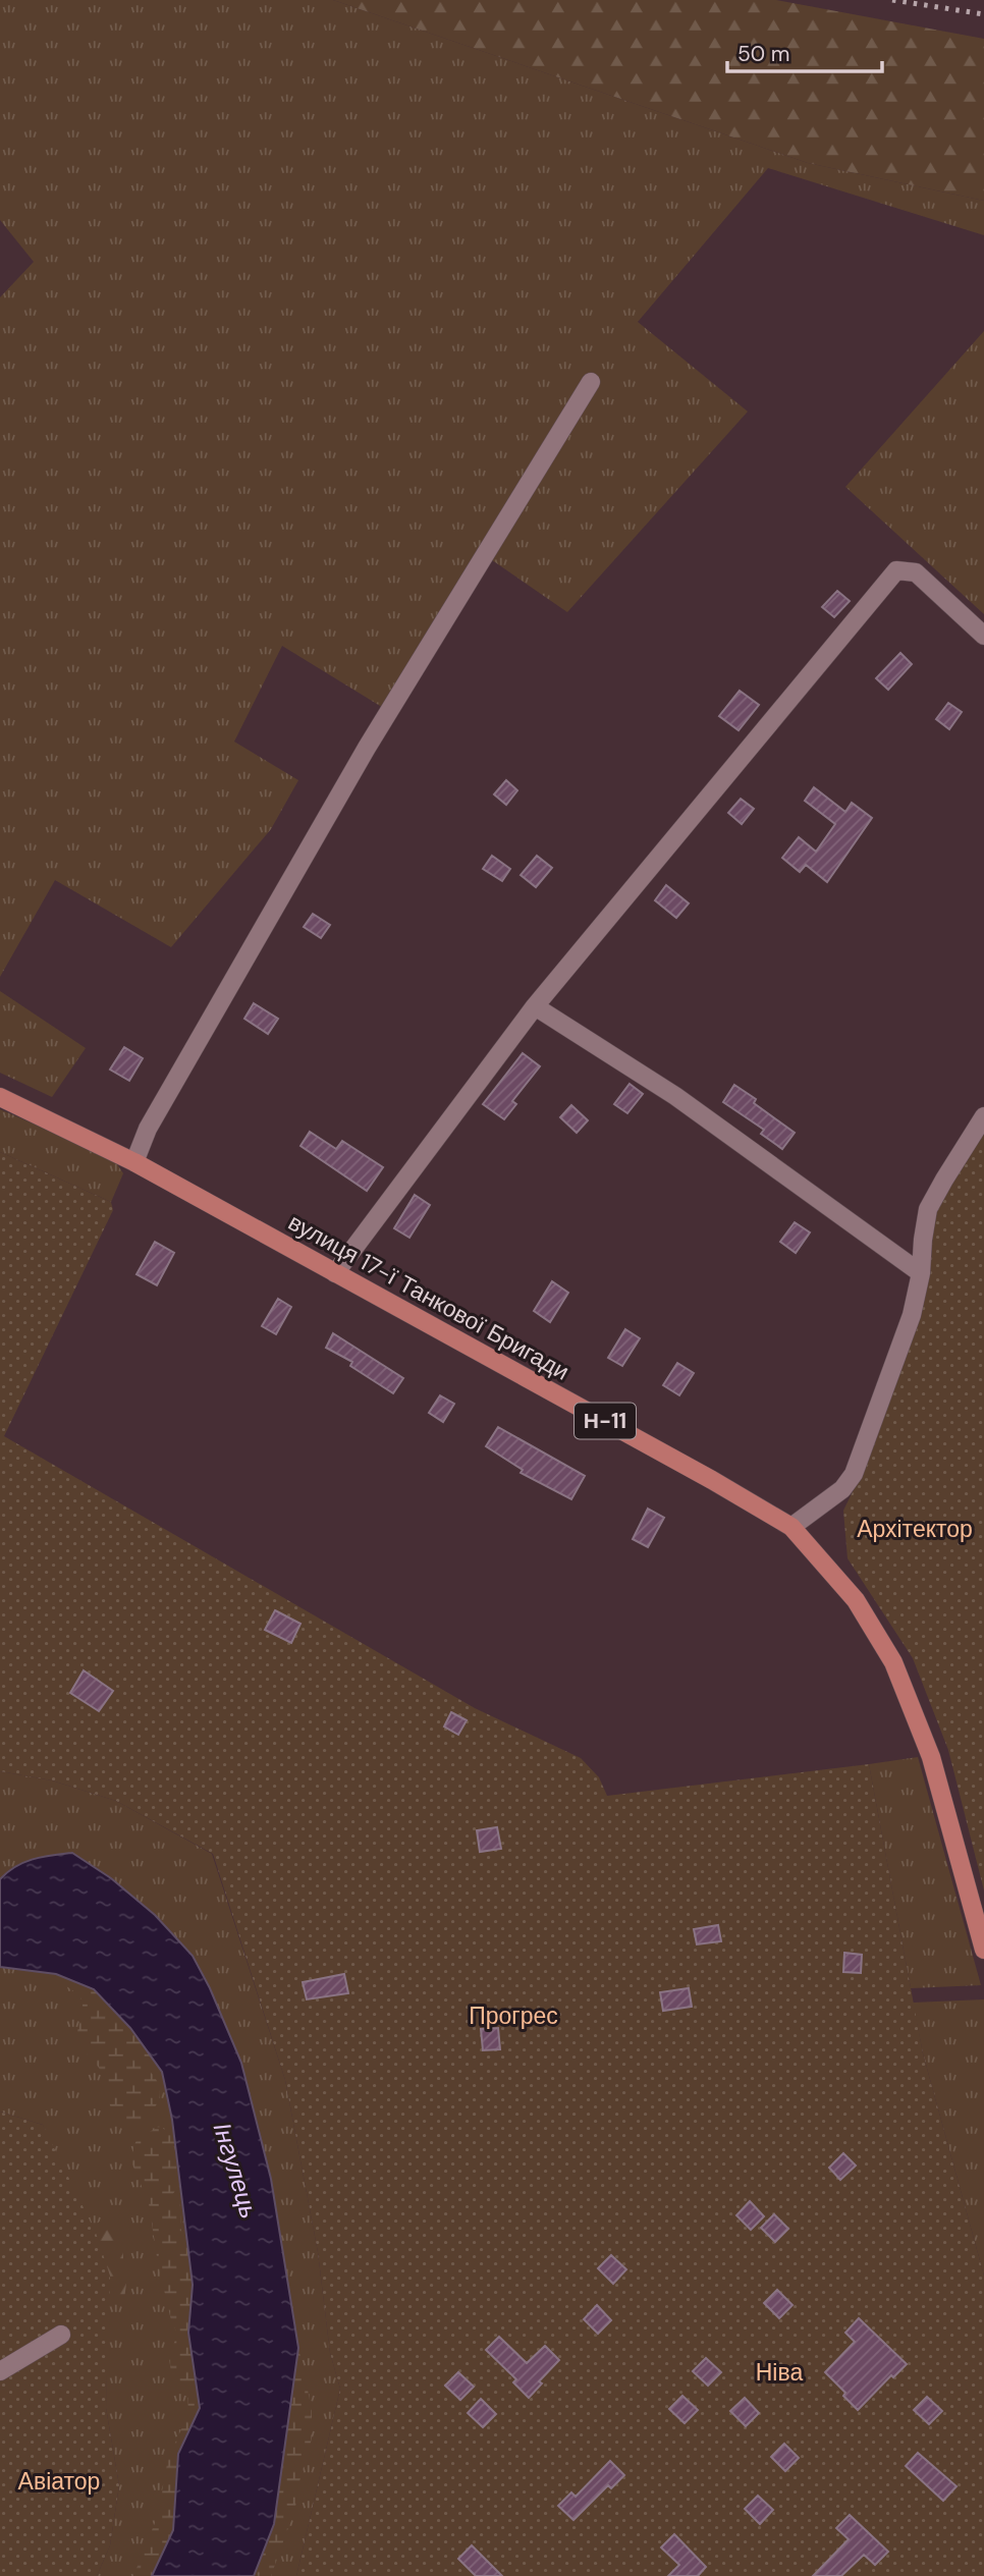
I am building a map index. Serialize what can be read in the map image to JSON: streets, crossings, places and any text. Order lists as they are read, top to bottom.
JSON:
{
  "streets": {
    "main road": ["вулиця 17-ї Танкової Бригади", "Н-11"]
  },
  "water": ["Інгулець"],
  "parks": [
    "Архітектор",
    "Прогрес",
    "Ніва",
    "Авіатор"
  ],
  "scale_bar": "50 m"
}
